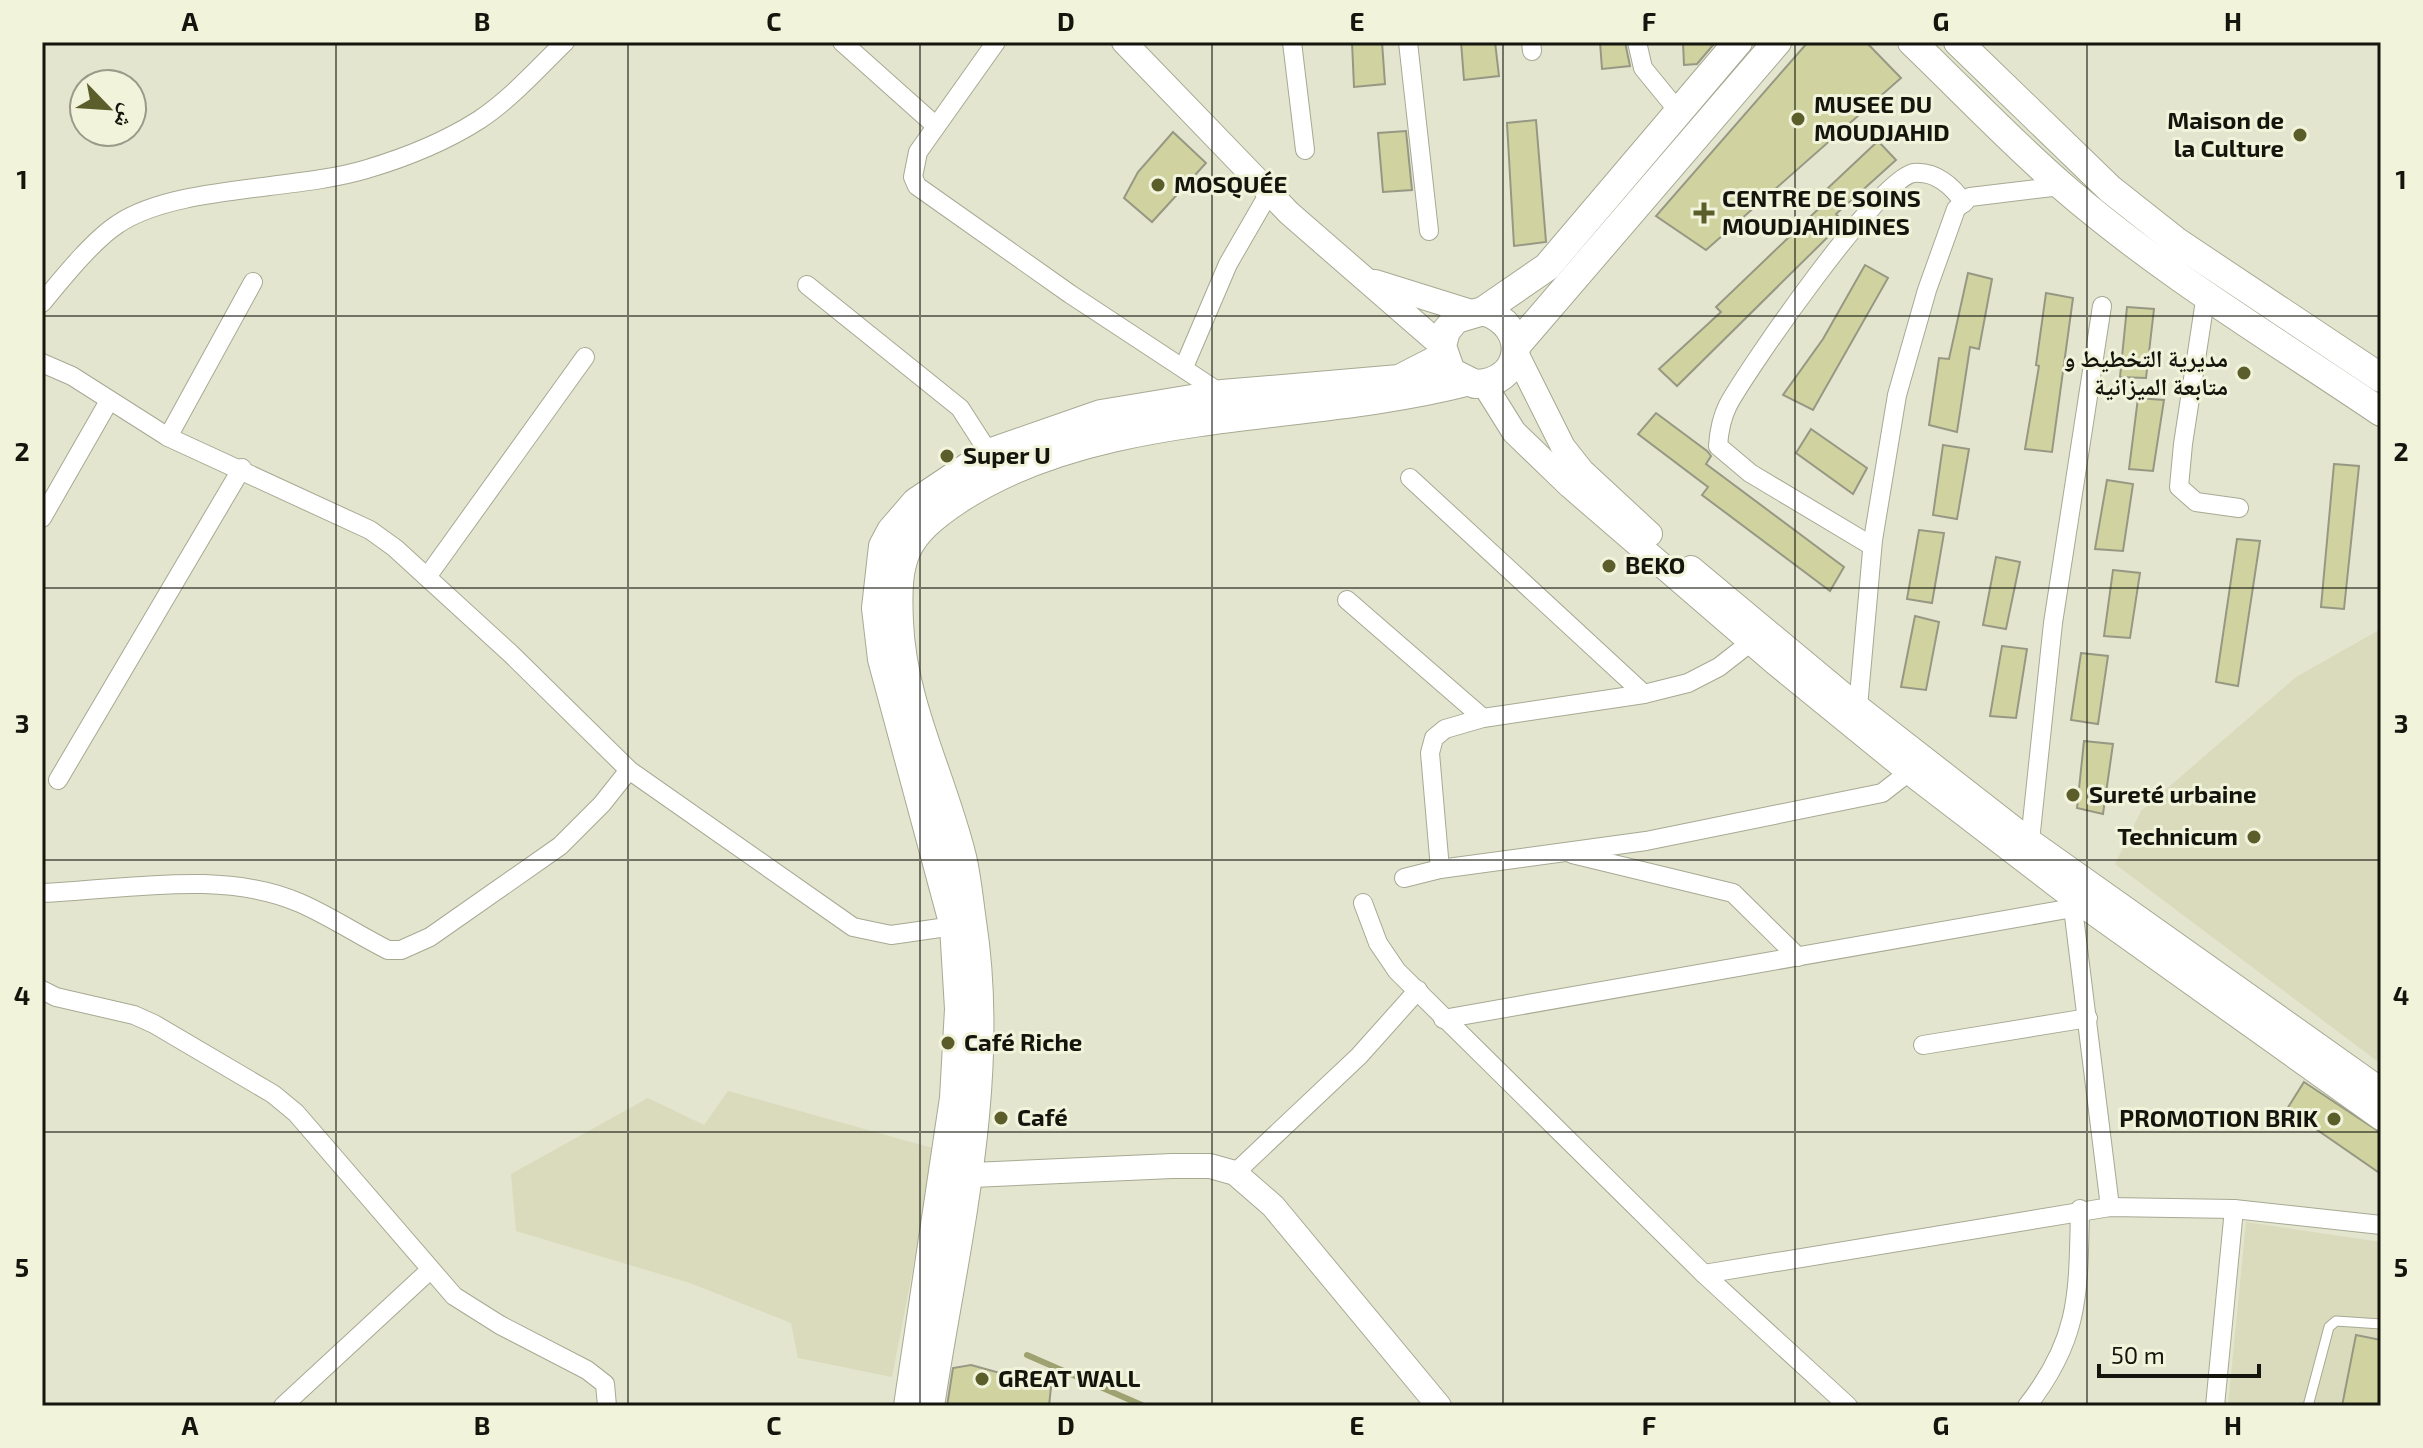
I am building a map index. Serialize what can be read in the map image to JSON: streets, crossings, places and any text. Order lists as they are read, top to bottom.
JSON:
{
  "places": {
    "other": [
      "MUSEE DU MOUDJAHID",
      "Maison de la Culture",
      "MOSQUÉE",
      "مديرية التخطيط و متابعة الميزانية",
      "Super U",
      "BEKO",
      "Sureté urbaine",
      "Technicum",
      "Café Riche",
      "Café",
      "PROMOTION BRIK",
      "GREAT WALL"
    ],
    "health": ["CENTRE DE SOINS MOUDJAHIDINES"]
  },
  "scale_bar": "50 m",
  "north": "bottom right",
  "grid": {
    "columns": [
      "A",
      "B",
      "C",
      "D",
      "E",
      "F",
      "G",
      "H"
    ],
    "rows": [
      "1",
      "2",
      "3",
      "4",
      "5"
    ]
  }
}
